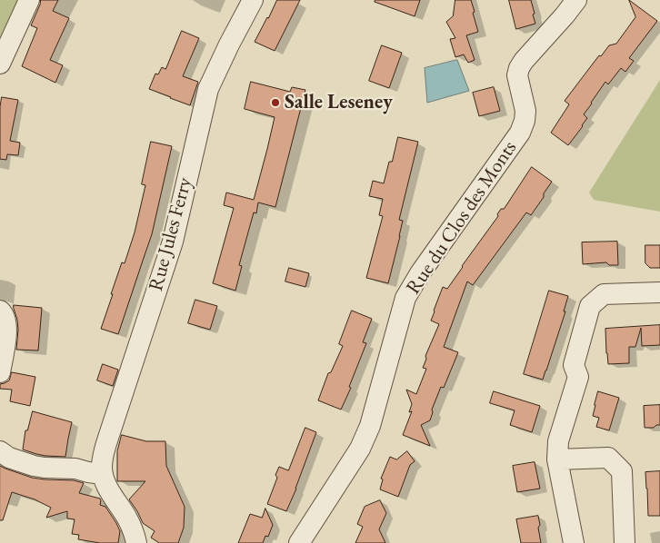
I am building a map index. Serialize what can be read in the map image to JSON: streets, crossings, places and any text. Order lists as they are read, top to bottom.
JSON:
{
  "streets": {
    "street": ["Rue du Clos des Monts", "Rue Jules Ferry"]
  },
  "places": ["Salle Leseney"]
}
